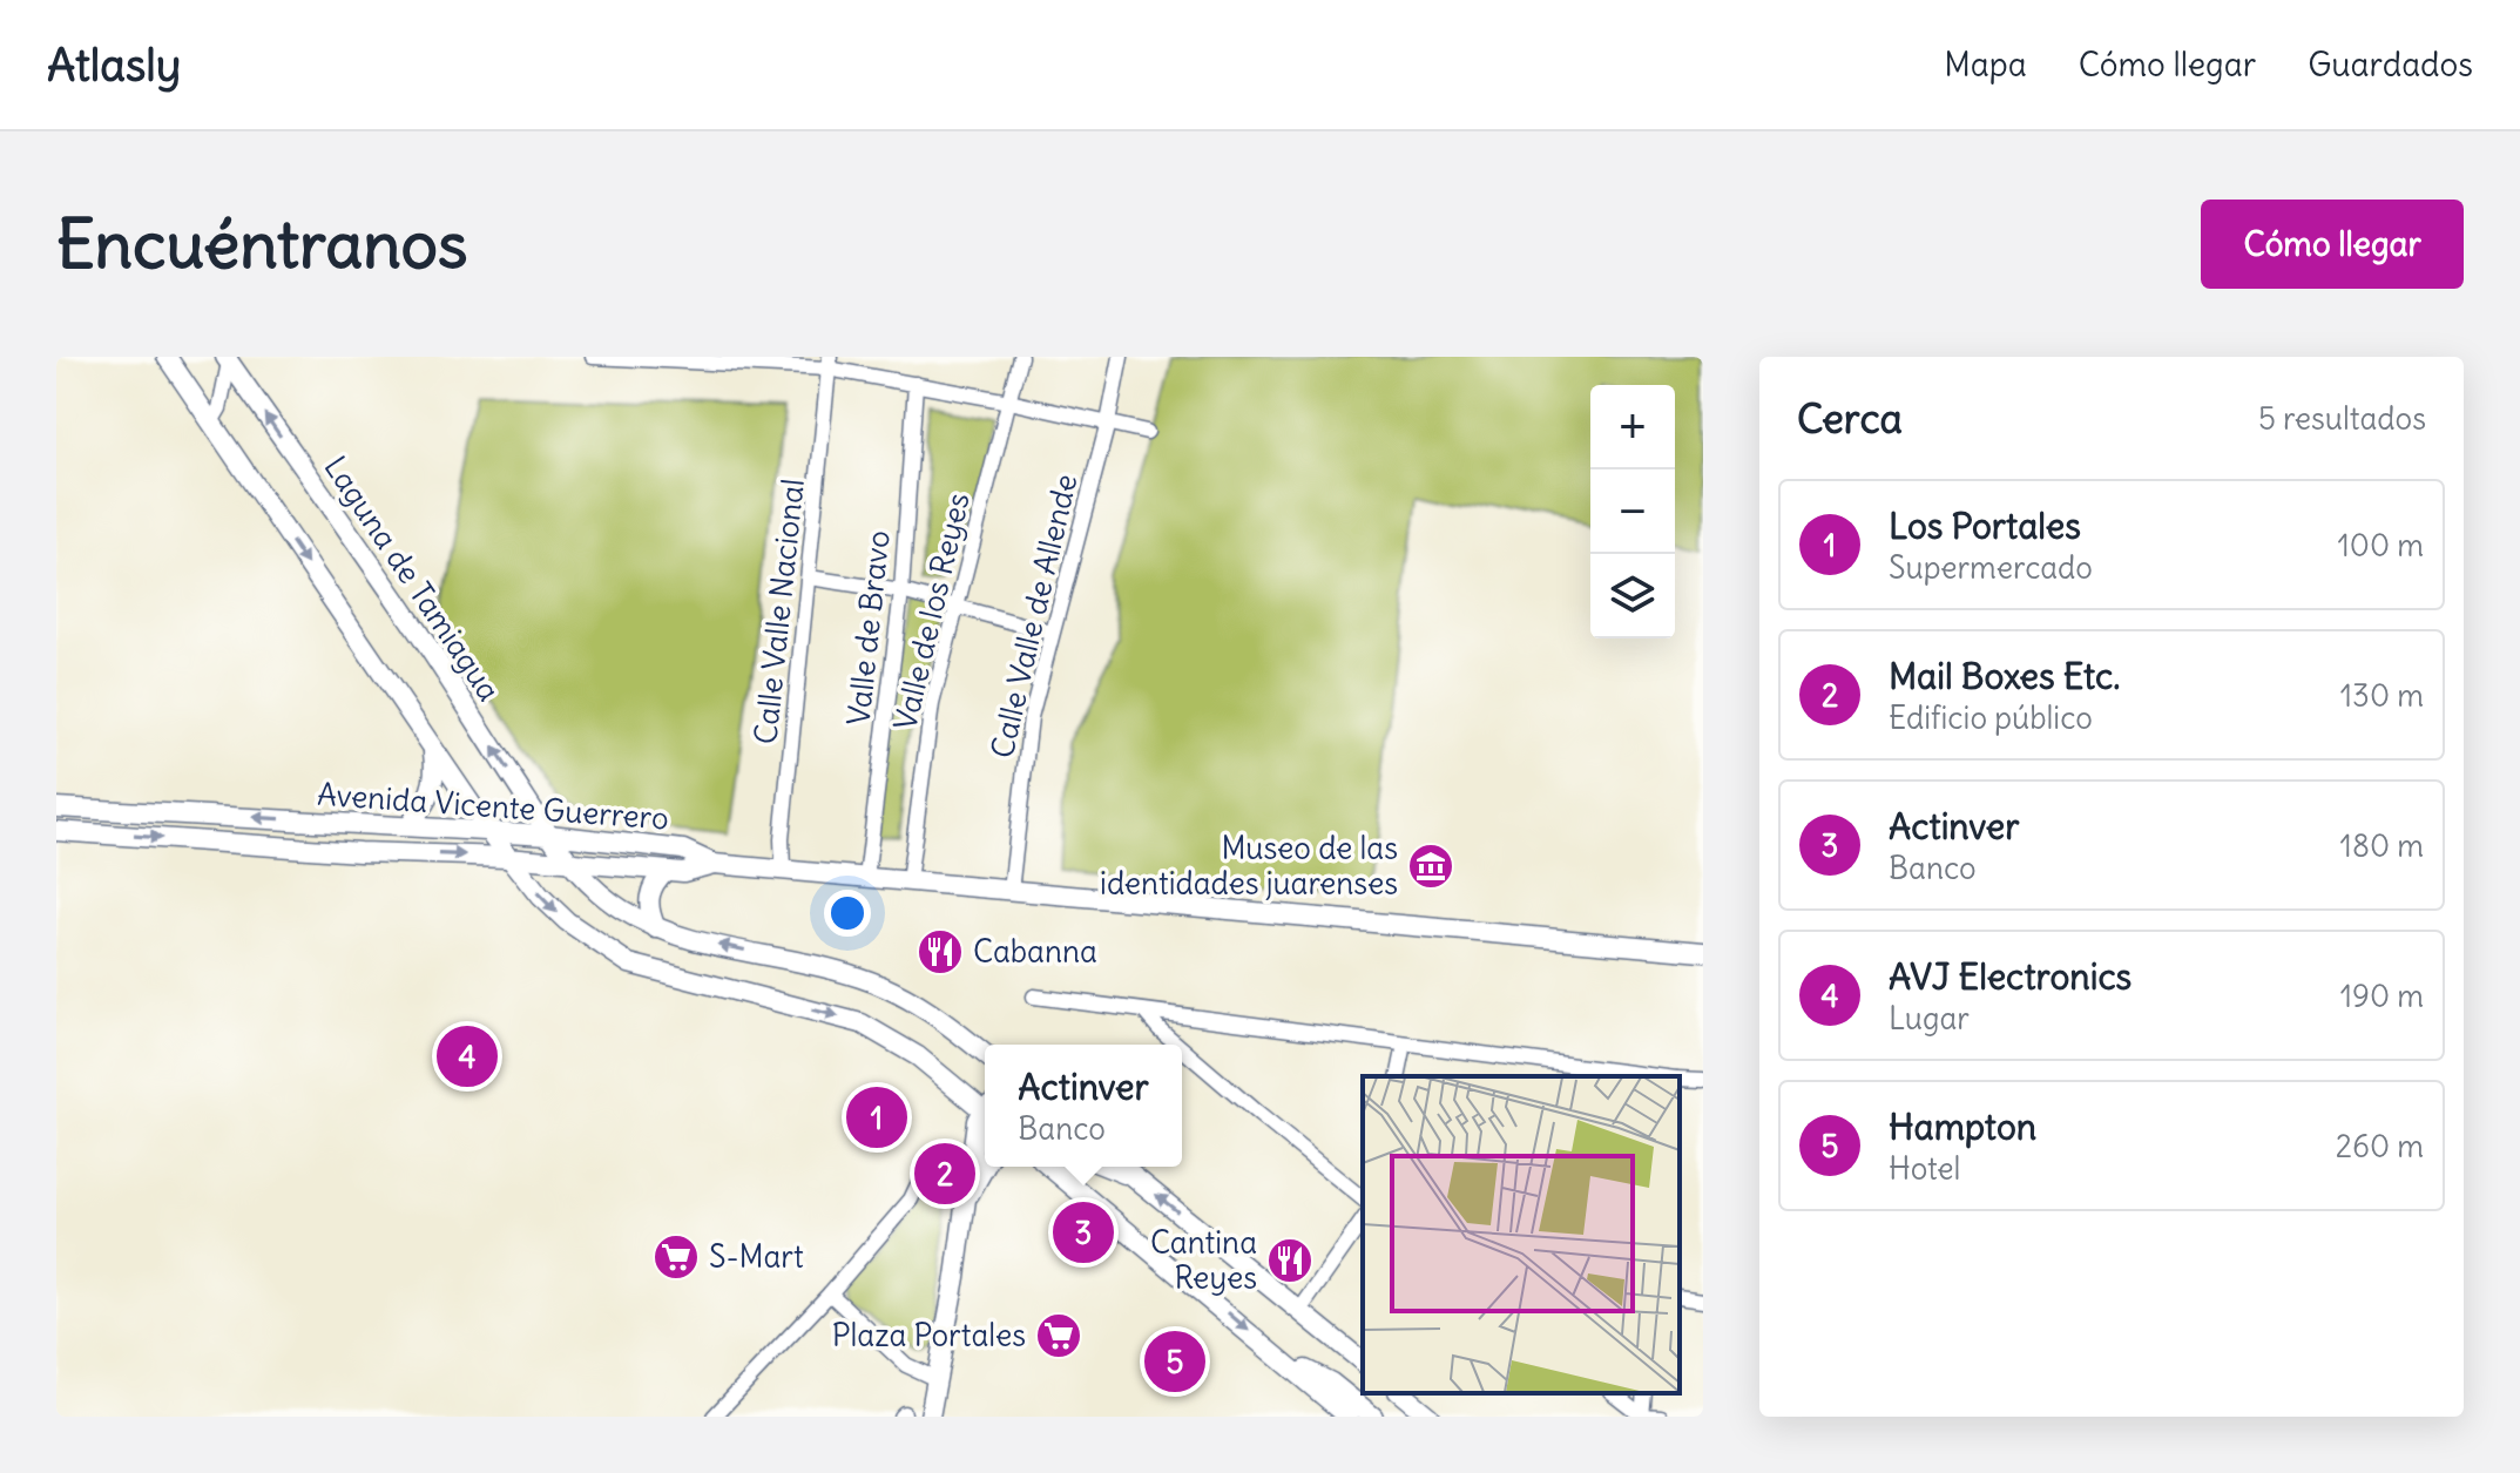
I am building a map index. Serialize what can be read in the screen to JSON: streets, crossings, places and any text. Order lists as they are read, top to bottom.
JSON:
{
  "streets": {
    "main road": ["Laguna de Tamiagua", "Avenida Vicente Guerrero"],
    "street": [
      "Calle Valle Nacional",
      "Valle de los Reyes",
      "Calle Valle de Allende",
      "Valle de Bravo"
    ]
  },
  "crossings": [
    ["Laguna de Tamiagua", "Avenida Vicente Guerrero"]
  ],
  "places": {
    "museum": ["Museo de las identidades juarenses"],
    "restaurant": ["Cabanna", "Cantina Reyes"],
    "supermarket": ["S-Mart", "Plaza Portales"]
  },
  "page": {
    "header": "Atlasly",
    "nav": ["Mapa", "Cómo llegar", "Guardados"],
    "buttons": "Cómo llegar",
    "title": "Encuéntranos",
    "heading": ["Cerca", "5 resultados"],
    "map_buttons": ["+", "−"],
    "list": [
      {
        "mark": "1",
        "name": "Los Portales",
        "note": "Supermercado",
        "value": "100 m"
      },
      {
        "mark": "2",
        "name": "Mail Boxes Etc.",
        "note": "Edificio público",
        "value": "130 m"
      },
      {
        "mark": "3",
        "name": "Actinver",
        "note": "Banco",
        "value": "180 m"
      },
      {
        "mark": "4",
        "name": "AVJ Electronics",
        "note": "Lugar",
        "value": "190 m"
      },
      {
        "mark": "5",
        "name": "Hampton",
        "note": "Hotel",
        "value": "260 m"
      }
    ],
    "pins": [
      "4",
      "1",
      "2",
      "3",
      "5"
    ],
    "popup": ["Actinver", "Banco"]
  }
}
